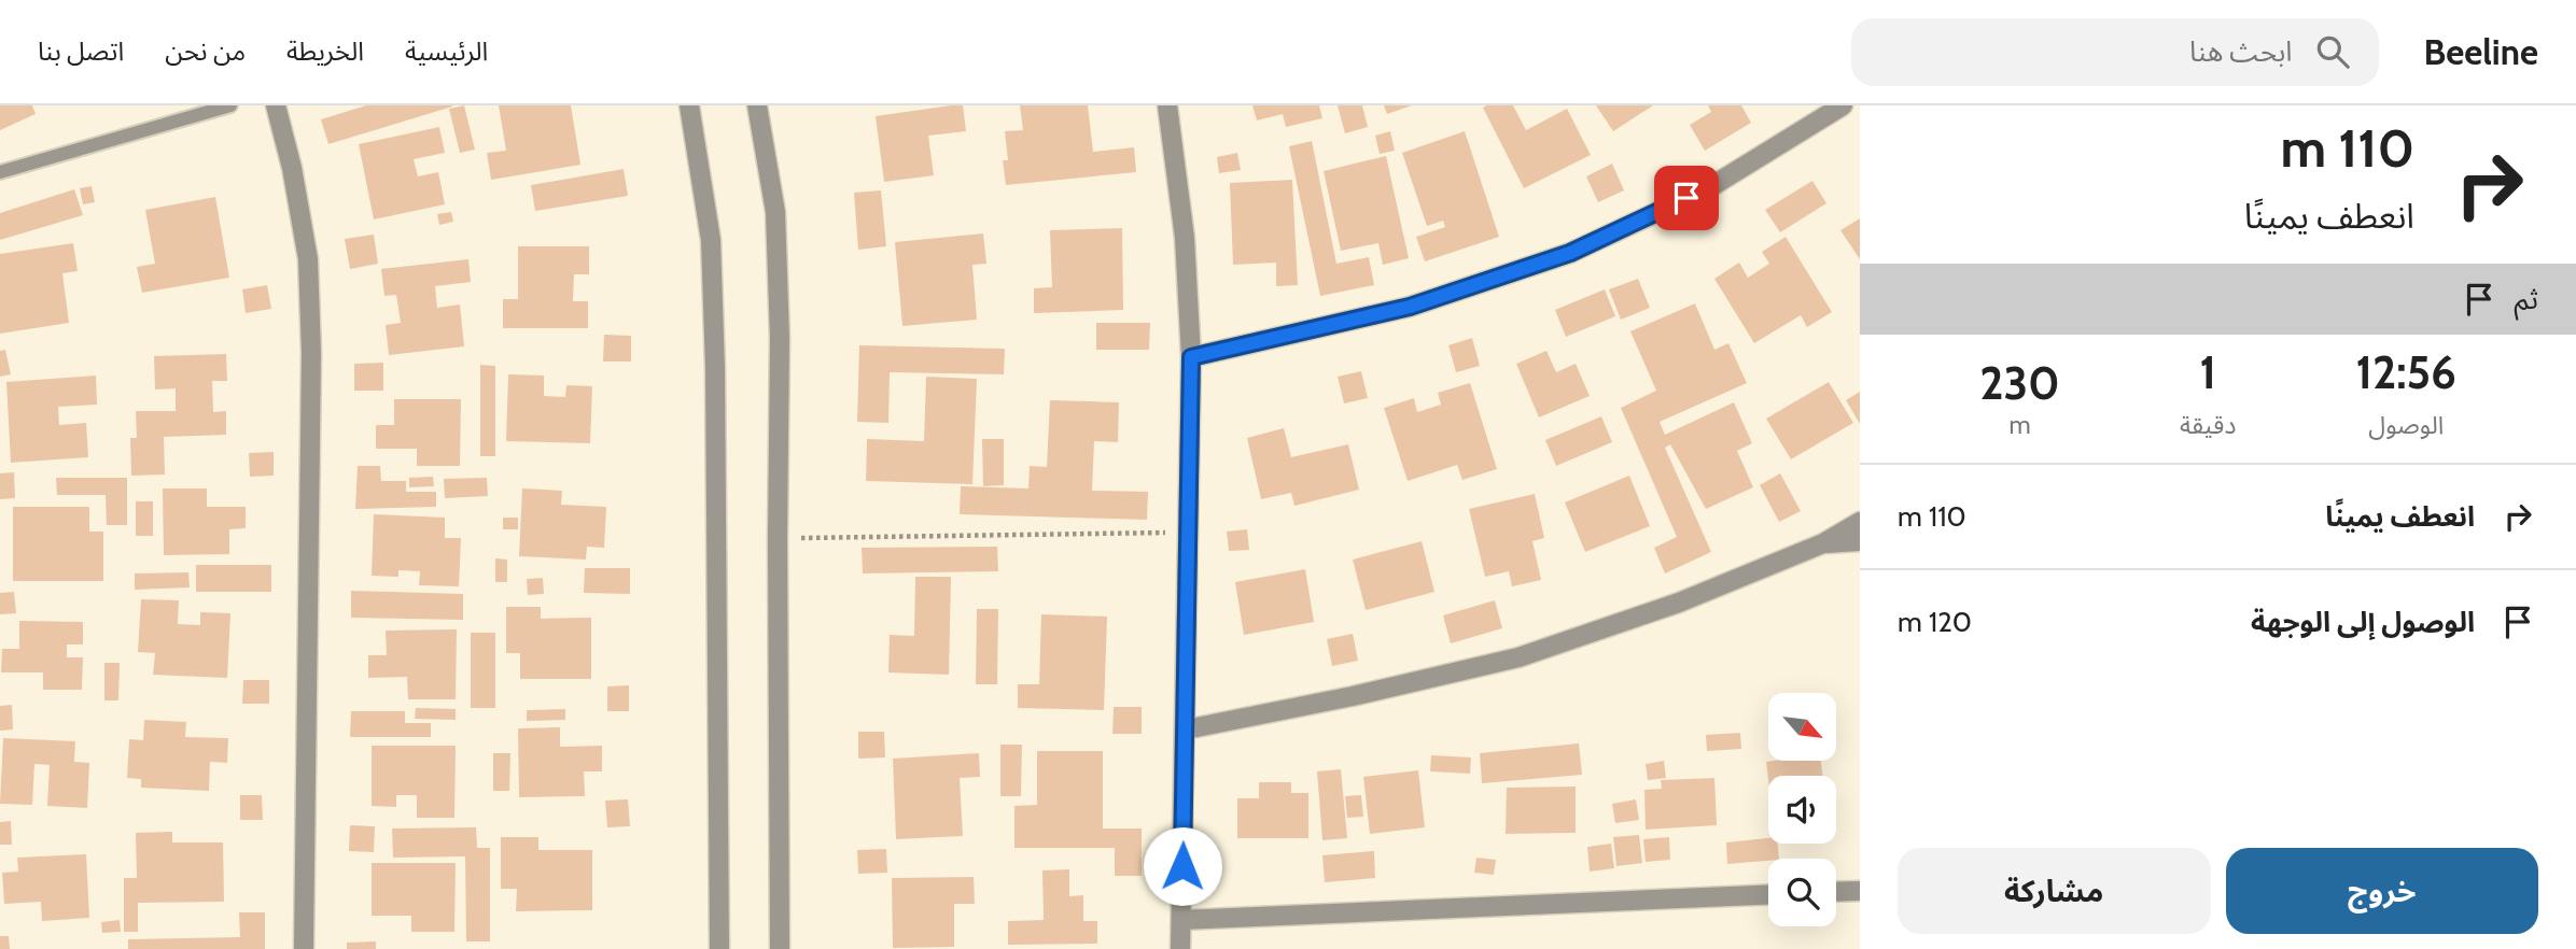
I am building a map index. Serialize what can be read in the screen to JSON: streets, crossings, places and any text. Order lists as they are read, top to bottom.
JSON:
{
  "north": "bottom right",
  "page": {
    "header": "Beeline",
    "search": "ابحث هنا",
    "nav": [
      "الرئيسية",
      "الخريطة",
      "من نحن",
      "اتصل بنا"
    ],
    "turn": ["110 m", "انعطف يمينًا"],
    "then": "ثم",
    "eta": [
      "12:56",
      "الوصول",
      "1",
      "دقيقة",
      "230",
      "m"
    ],
    "list": [
      {
        "name": "انعطف يمينًا",
        "value": "110 m"
      },
      {
        "name": "الوصول إلى الوجهة",
        "value": "120 m"
      }
    ],
    "buttons": ["خروج", "مشاركة"]
  }
}
